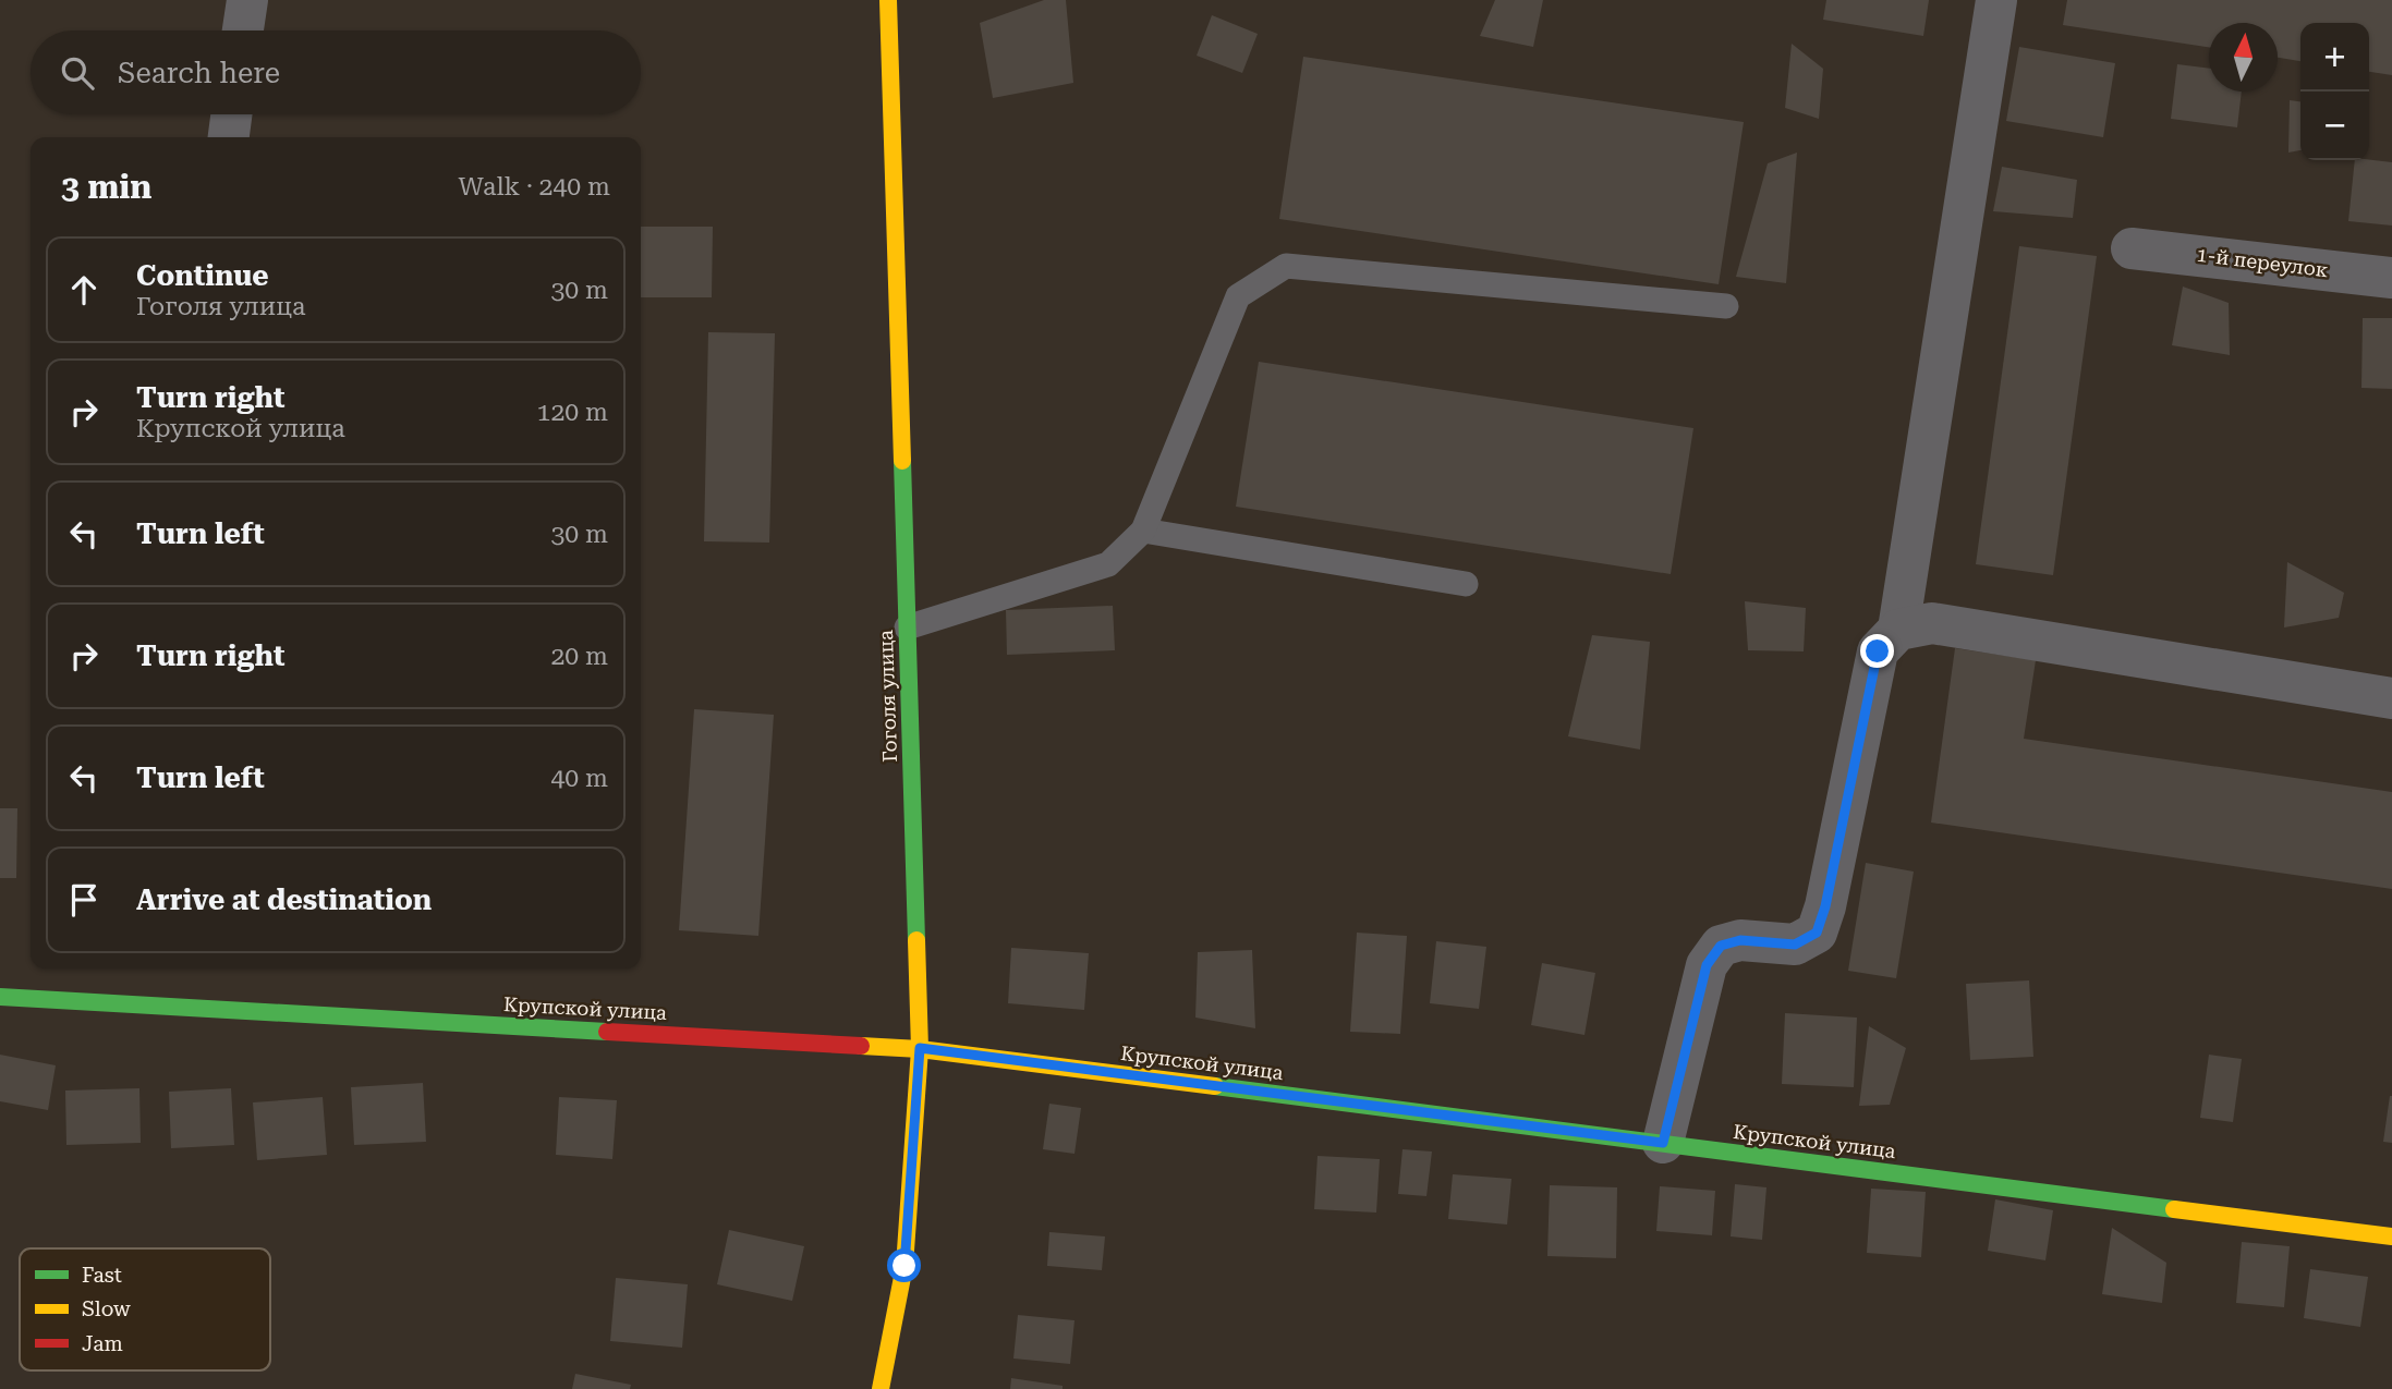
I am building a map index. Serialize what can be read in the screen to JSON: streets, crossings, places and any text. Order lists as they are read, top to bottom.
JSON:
{
  "streets": {
    "street": ["1-й переулок", "Гоголя улица", "Крупской улица"]
  },
  "crossings": [
    ["Гоголя улица", "Крупской улица"]
  ],
  "legend": ["Fast", "Slow", "Jam"],
  "north": "top",
  "page": {
    "map_buttons": ["+", "−"],
    "search": "Search here",
    "heading": ["3 min", "Walk · 240 m"],
    "list": [
      ["Continue", "Гоголя улица", "30 m"],
      ["Turn right", "Крупской улица", "120 m"],
      ["Turn left", "30 m"],
      ["Turn right", "20 m"],
      ["Turn left", "40 m"],
      "Arrive at destination"
    ]
  }
}
